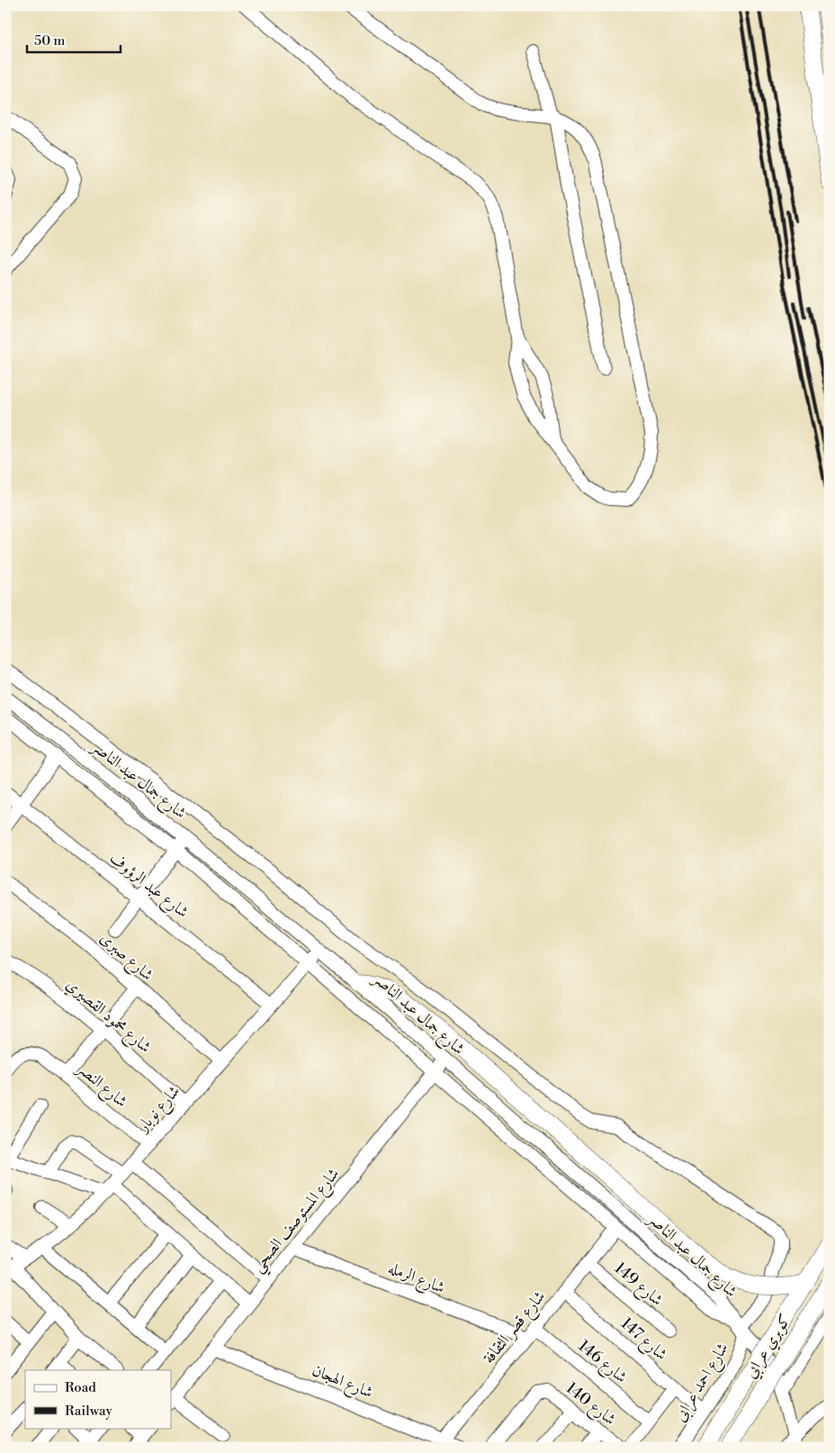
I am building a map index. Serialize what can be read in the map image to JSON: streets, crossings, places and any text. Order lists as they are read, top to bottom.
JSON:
{
  "streets": {
    "main road": ["كوبري عرابي"],
    "street": [
      "شارع جمال عبد الناصر",
      "شارع عبد الرؤوف",
      "شارع صبرى",
      "شارع محمود القصيري",
      "شارع النصر",
      "شارع نوبار",
      "شارع المستوصف الصحي",
      "شارع الرمله",
      "شارع 149",
      "شارع قصر الثقافة",
      "شارع 147",
      "شارع 146",
      "شارع الهجان",
      "شارع احمد عرابى",
      "شارع 140"
    ]
  },
  "crossings": [
    ["شارع جمال عبد الناصر", "شارع نوبار"],
    ["شارع جمال عبد الناصر", "شارع المستوصف الصحي"],
    ["شارع جمال عبد الناصر", "شارع قصر الثقافة"],
    ["شارع جمال عبد الناصر", "شارع احمد عرابى"],
    ["شارع عبد الرؤوف", "شارع نوبار"],
    ["شارع صبرى", "شارع نوبار"],
    ["شارع محمود القصيري", "شارع نوبار"],
    ["شارع النصر", "شارع نوبار"],
    ["شارع المستوصف الصحي", "شارع الرمله"],
    ["شارع المستوصف الصحي", "شارع الهجان"],
    ["شارع الرمله", "شارع قصر الثقافة"],
    ["شارع الرمله", "شارع 146"],
    ["شارع 149", "شارع قصر الثقافة"],
    ["شارع قصر الثقافة", "شارع 147"],
    ["شارع قصر الثقافة", "شارع 146"],
    ["شارع قصر الثقافة", "شارع الهجان"],
    ["شارع 147", "شارع احمد عرابى"]
  ],
  "legend": ["Road", "Railway"],
  "scale_bar": "50 m"
}
